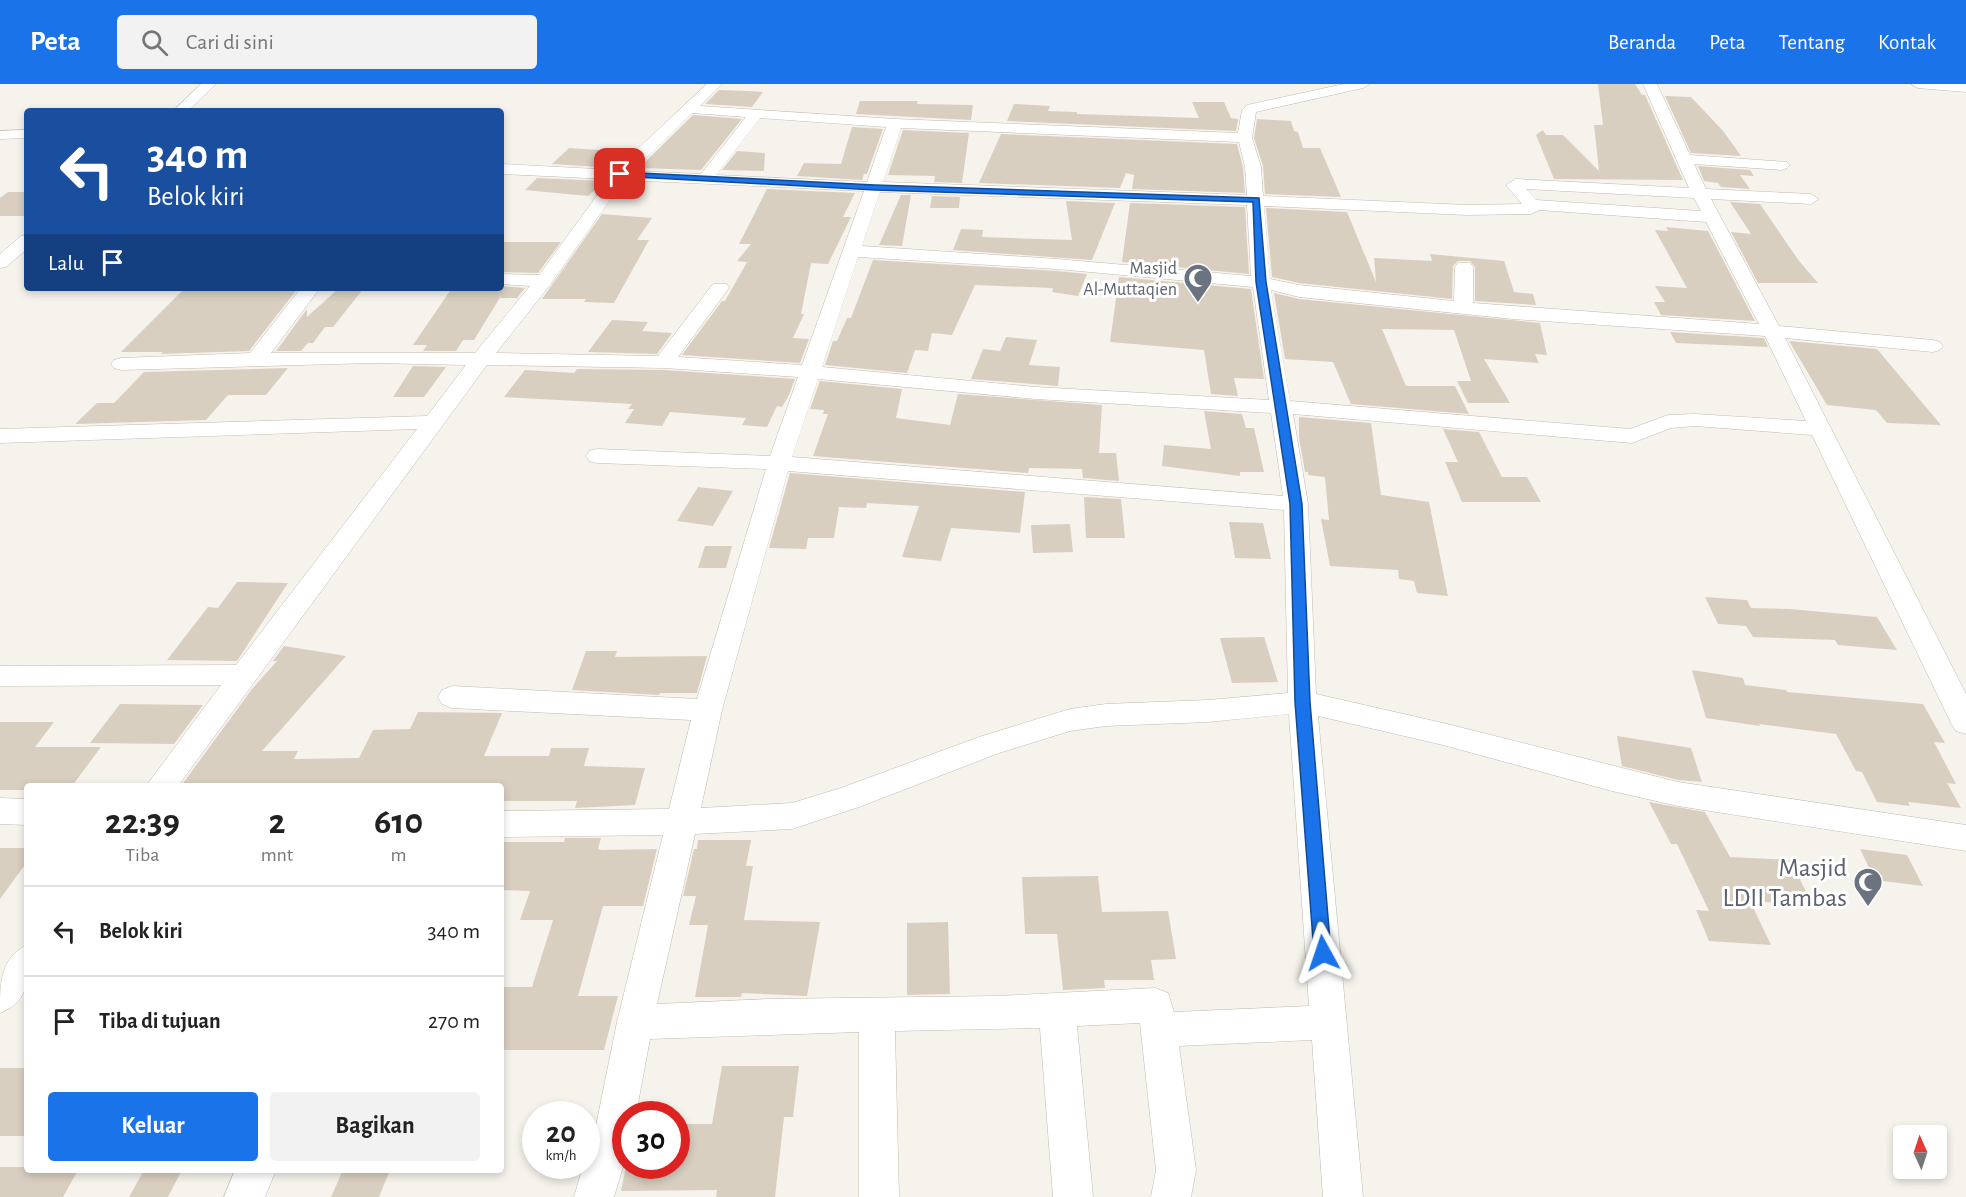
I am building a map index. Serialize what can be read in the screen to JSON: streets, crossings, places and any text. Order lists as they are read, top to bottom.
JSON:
{
  "places": {
    "mosque": ["Masjid Al-Muttaqien", "Masjid LDII Tambas"]
  },
  "north": "top",
  "page": {
    "header": "Peta",
    "search": "Cari di sini",
    "nav": [
      "Beranda",
      "Peta",
      "Tentang",
      "Kontak"
    ],
    "turn": ["340 m", "Belok kiri"],
    "then": "Lalu",
    "eta": [
      "22:39",
      "Tiba",
      "2",
      "mnt",
      "610",
      "m"
    ],
    "list": [
      {
        "name": "Belok kiri",
        "value": "340 m"
      },
      {
        "name": "Tiba di tujuan",
        "value": "270 m"
      }
    ],
    "buttons": ["Keluar", "Bagikan"],
    "speed": "20 km/h",
    "limit": "30"
  }
}
